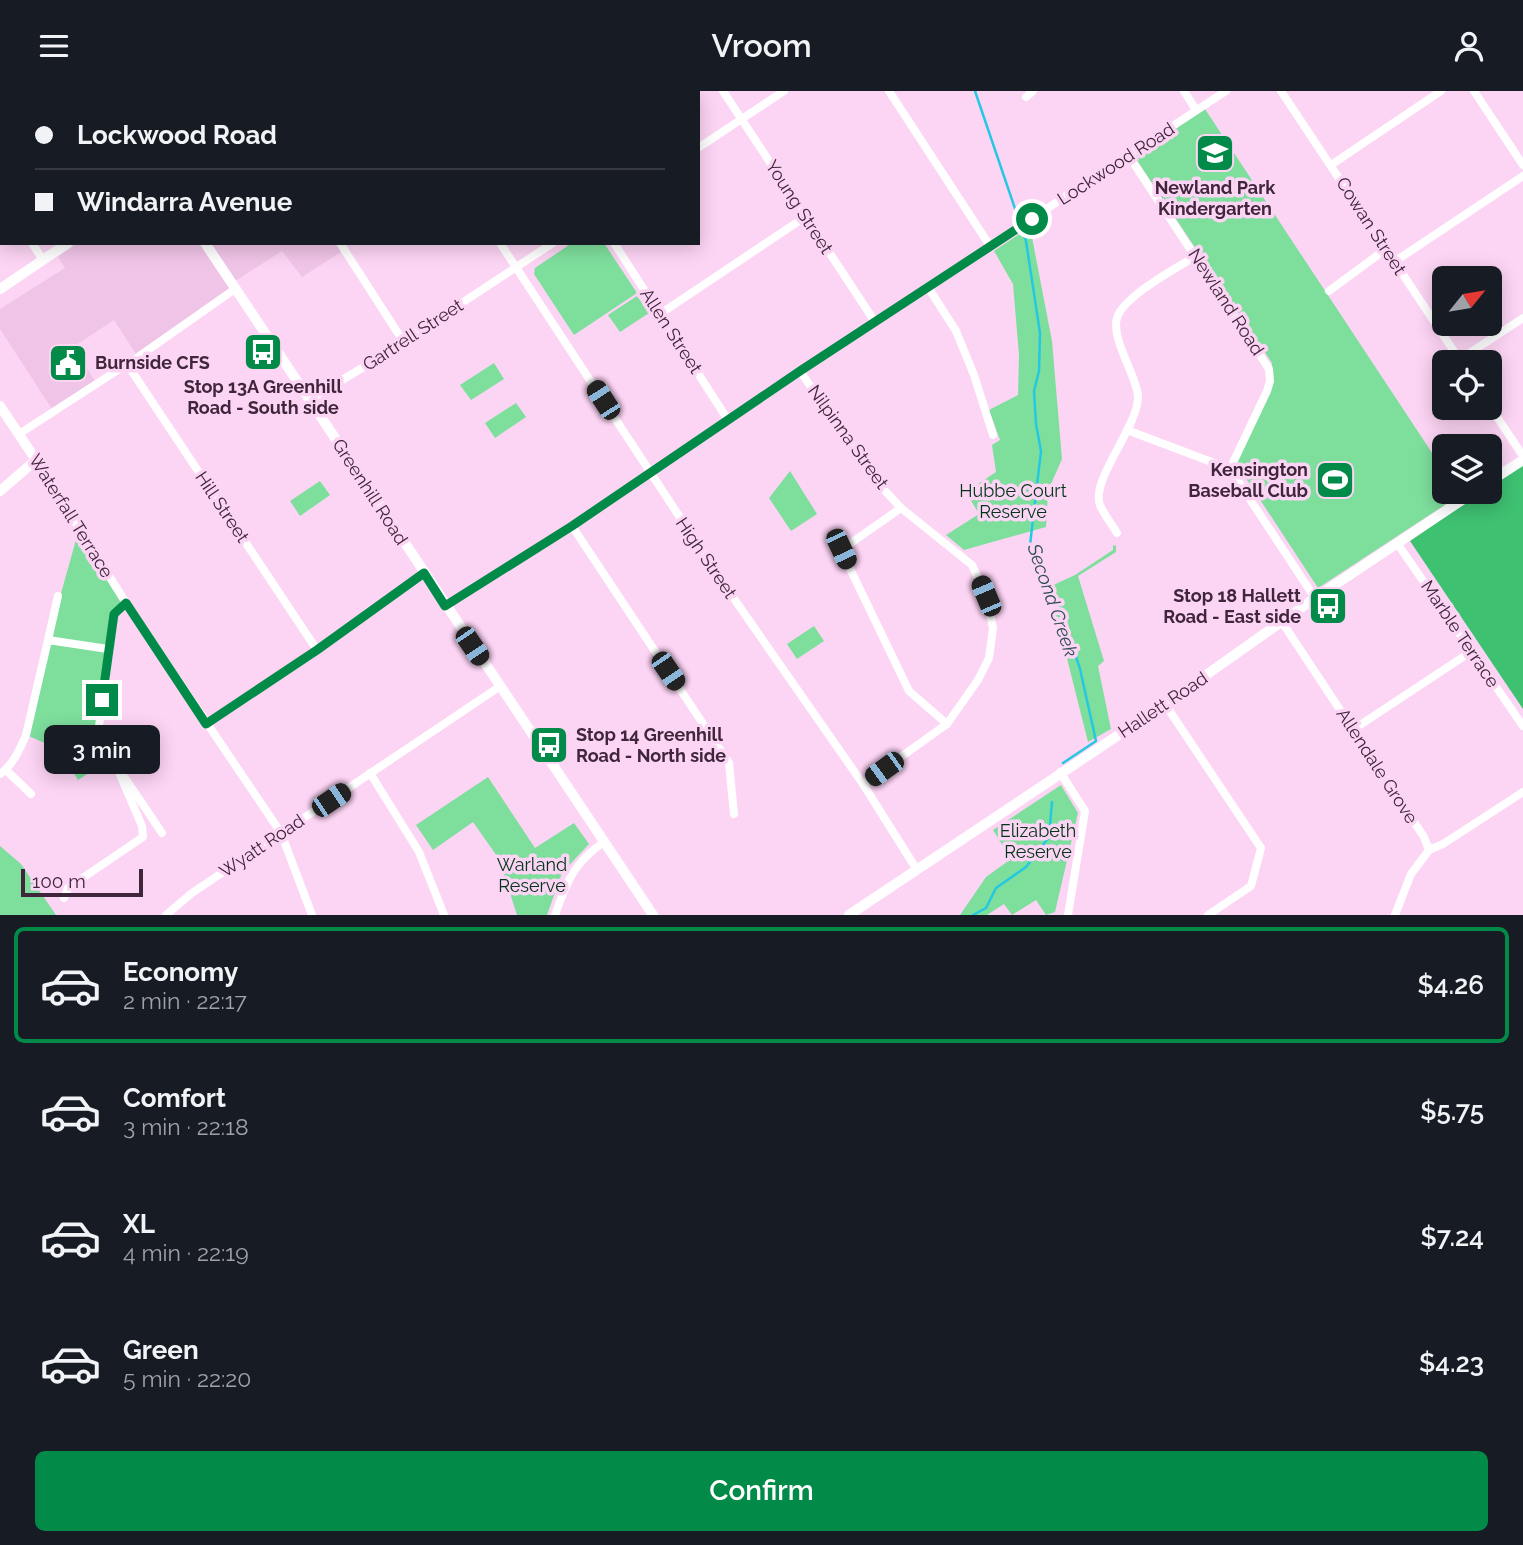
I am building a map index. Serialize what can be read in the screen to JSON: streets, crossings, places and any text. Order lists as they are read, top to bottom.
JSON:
{
  "streets": {
    "main road": ["Greenhill Road", "Waterfall Terrace", "Hallett Road"],
    "street": [
      "Lockwood Road",
      "Young Street",
      "Cowan Street",
      "Newland Road",
      "Allen Street",
      "Gartrell Street",
      "Nilpinna Street",
      "Hill Street",
      "High Street",
      "Marble Terrace",
      "Allendale Grove",
      "Wyatt Road"
    ]
  },
  "crossings": [
    ["Lockwood Road", "Young Street"],
    ["Lockwood Road", "Newland Road"],
    ["Lockwood Road", "Allen Street"],
    ["Lockwood Road", "Nilpinna Street"],
    ["Lockwood Road", "Greenhill Road"],
    ["Lockwood Road", "High Street"],
    ["Gartrell Street", "Greenhill Road"],
    ["Gartrell Street", "High Street"],
    ["Nilpinna Street", "High Street"],
    ["Greenhill Road", "Wyatt Road"],
    ["Waterfall Terrace", "Wyatt Road"],
    ["High Street", "Hallett Road"],
    ["Marble Terrace", "Hallett Road"],
    ["Hallett Road", "Allendale Grove"]
  ],
  "water": ["Second Creek"],
  "parks": ["Hubbe Court Reserve", "Elizabeth Reserve", "Warland Reserve"],
  "places": {
    "school or university": ["Newland Park Kindergarten"],
    "bus stop": ["Stop 13A Greenhill Road - South side", "Stop 18 Hallett Road - East side", "Stop 14 Greenhill Road - North side"],
    "public building": ["Burnside CFS"],
    "sports": ["Kensington Baseball Club"]
  },
  "scale_bar": "100 m",
  "north": "top right",
  "page": {
    "header": "Vroom",
    "banner": ["Lockwood Road", "Windarra Avenue"],
    "bubble": "3 min",
    "scale": "100 m",
    "list": [
      {
        "name": "Economy",
        "note": "2 min · 22:17",
        "value": "$4.26"
      },
      {
        "name": "Comfort",
        "note": "3 min · 22:18",
        "value": "$5.75"
      },
      {
        "name": "XL",
        "note": "4 min · 22:19",
        "value": "$7.24"
      },
      {
        "name": "Green",
        "note": "5 min · 22:20",
        "value": "$4.23"
      }
    ],
    "buttons": "Confirm"
  }
}
